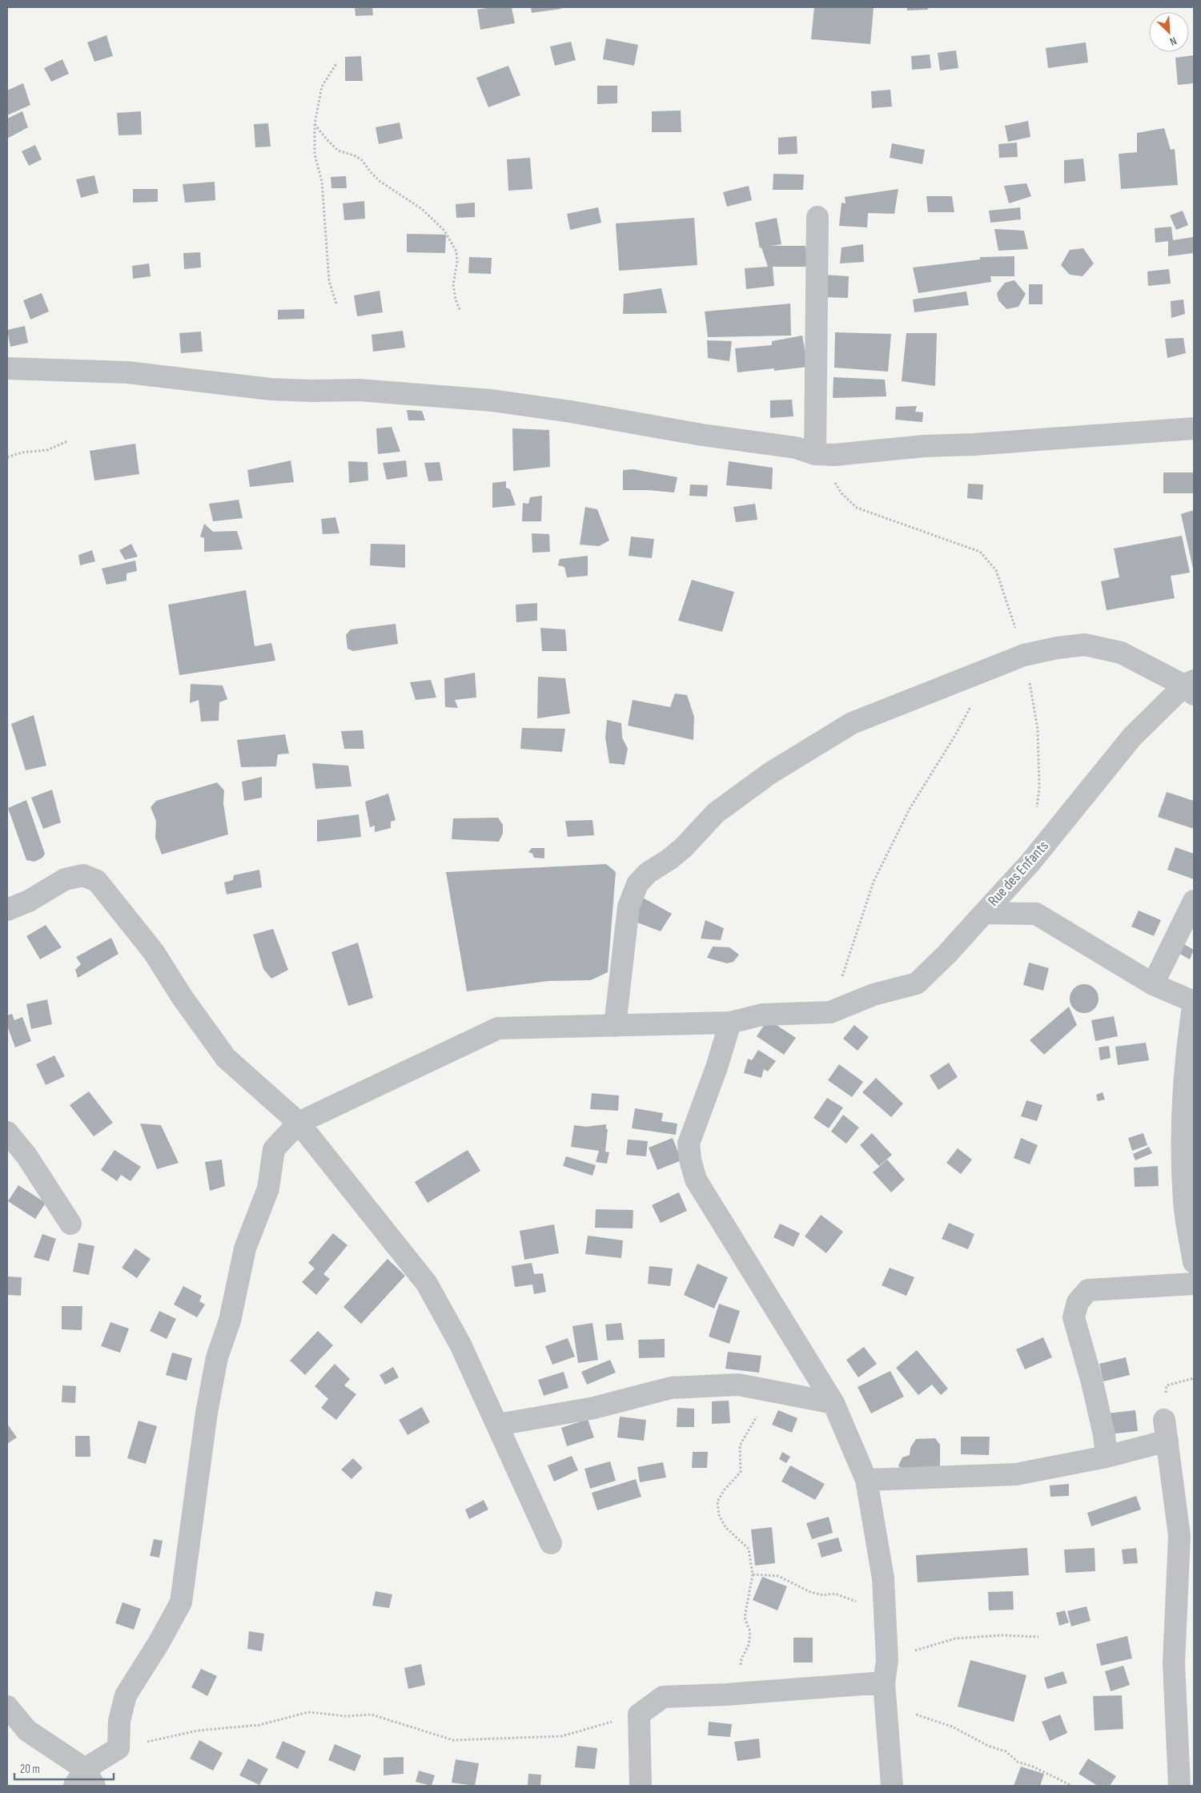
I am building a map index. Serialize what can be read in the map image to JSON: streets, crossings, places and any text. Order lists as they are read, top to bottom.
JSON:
{
  "streets": {
    "street": ["Rue des Enfants"]
  },
  "scale_bar": "20 m",
  "north": "bottom right"
}
